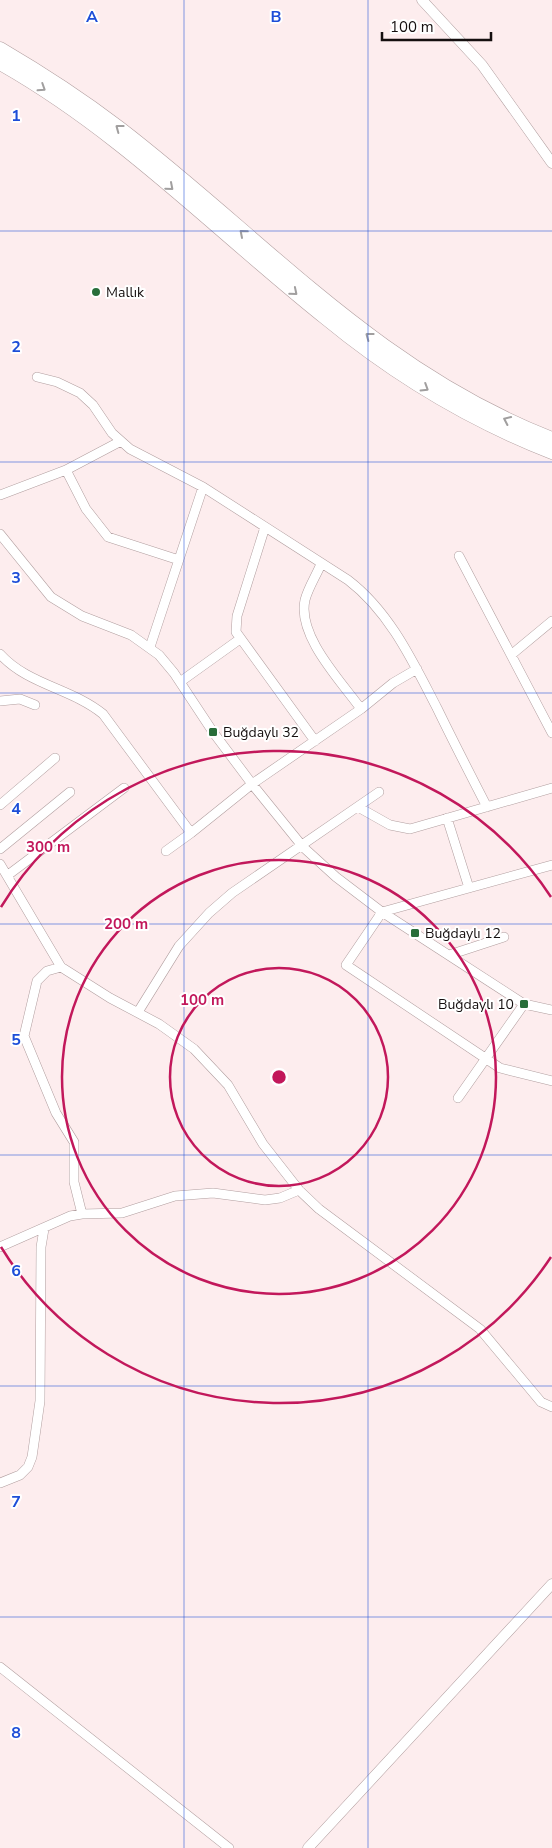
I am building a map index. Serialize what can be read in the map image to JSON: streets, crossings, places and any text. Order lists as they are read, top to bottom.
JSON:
{
  "places": {
    "other": ["Mallık"],
    "transit": ["Buğdaylı 32", "Buğdaylı 12", "Buğdaylı 10"]
  },
  "scale_bar": "100 m",
  "grid": {
    "columns": ["A", "B"],
    "rows": [
      "1",
      "2",
      "3",
      "4",
      "5",
      "6",
      "7",
      "8"
    ]
  },
  "rings": ["300 m", "200 m", "100 m"]
}
